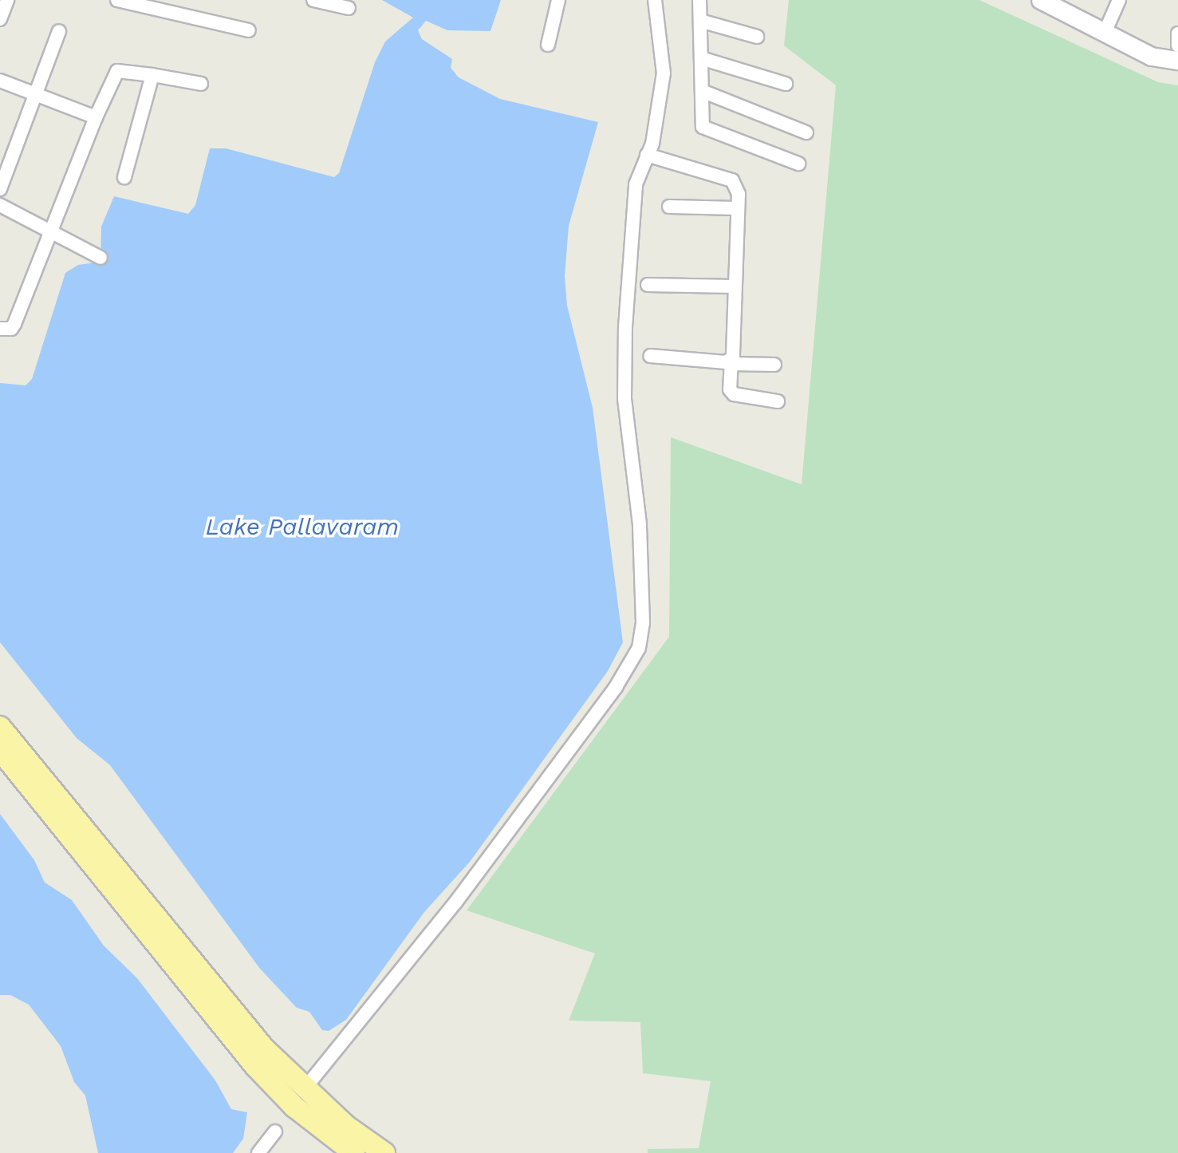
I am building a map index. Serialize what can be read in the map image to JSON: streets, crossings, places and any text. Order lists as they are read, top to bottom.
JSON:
{
  "water": ["Lake Pallavaram"]
}
